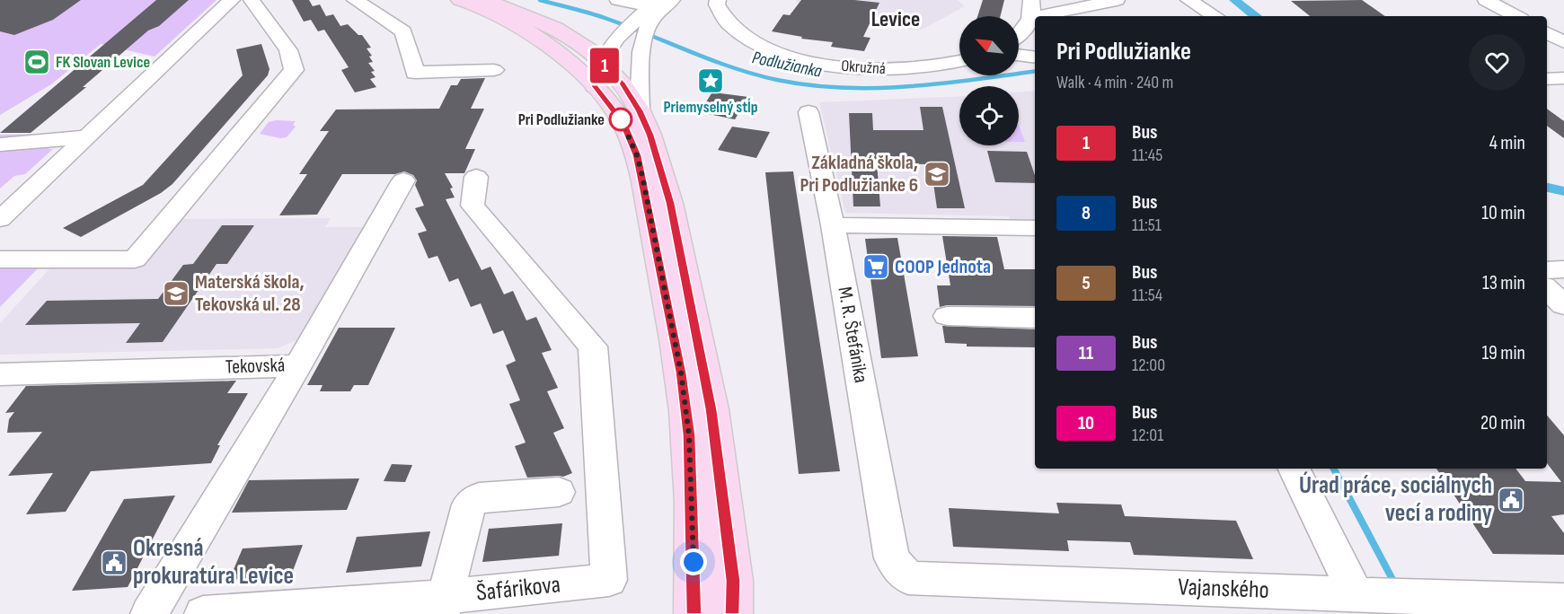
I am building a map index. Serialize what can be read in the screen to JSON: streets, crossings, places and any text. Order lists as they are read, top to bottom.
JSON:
{
  "streets": {
    "street": [
      "Okružná",
      "M. R. Štefánika",
      "Tekovská",
      "Šafárikova",
      "Vajanského"
    ]
  },
  "crossings": [
    ["M. R. Štefánika", "Vajanského"]
  ],
  "districts": ["Levice"],
  "water": ["Podlužianka"],
  "places": {
    "sports": ["FK Slovan Levice"],
    "place": ["Priemyselný stĺp"],
    "other": ["Pri Podlužianke"],
    "school or university": ["Základná škola, Pri Podlužianke 6", "Materská škola, Tekovská ul. 28"],
    "supermarket": ["COOP Jednota"],
    "public building": ["Úrad práce, sociálnych vecí a rodiny", "Okresná prokuratúra Levice"]
  },
  "lines": ["bus line 1"],
  "north": "top left",
  "page": {
    "on_map": "1",
    "heading": ["Pri Podlužianke", "Walk · 4 min · 240 m"],
    "list": [
      {
        "mark": "1",
        "name": "Bus",
        "note": "11:45",
        "value": "4 min"
      },
      {
        "mark": "8",
        "name": "Bus",
        "note": "11:51",
        "value": "10 min"
      },
      {
        "mark": "5",
        "name": "Bus",
        "note": "11:54",
        "value": "13 min"
      },
      {
        "mark": "11",
        "name": "Bus",
        "note": "12:00",
        "value": "19 min"
      },
      {
        "mark": "10",
        "name": "Bus",
        "note": "12:01",
        "value": "20 min"
      }
    ]
  }
}
